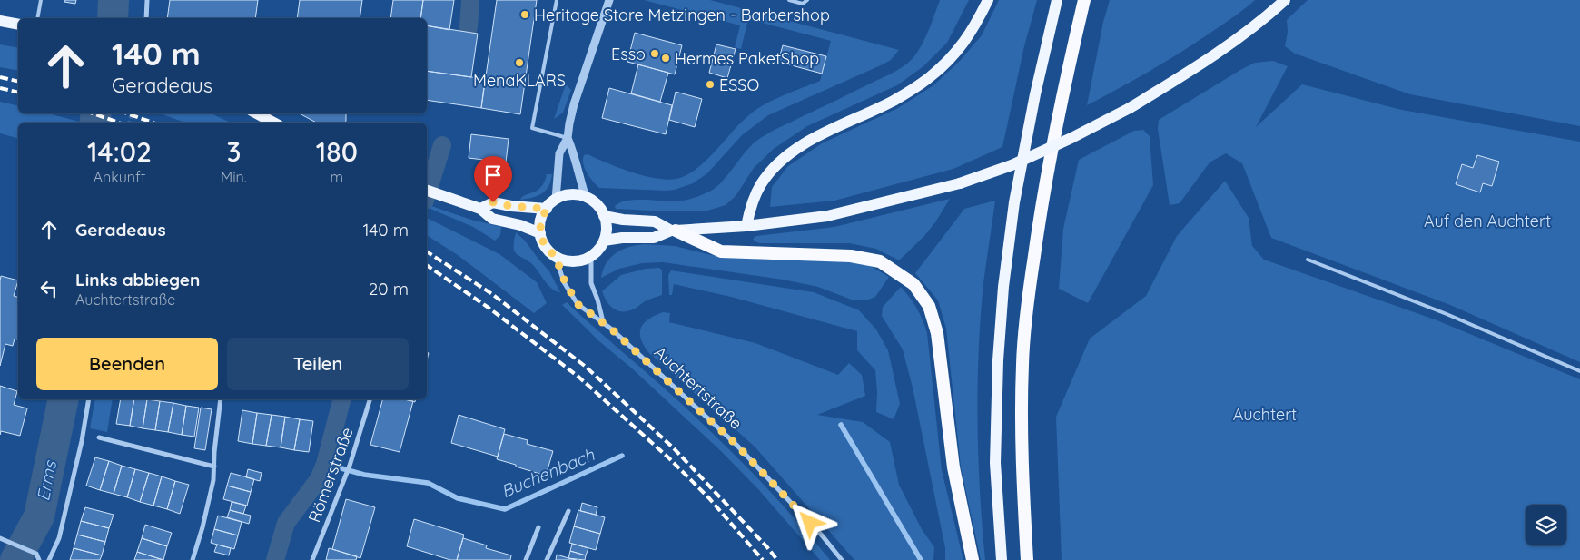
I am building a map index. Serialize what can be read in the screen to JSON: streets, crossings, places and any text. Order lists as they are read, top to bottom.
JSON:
{
  "streets": {
    "street": ["Auchtertstraße", "Römerstraße"]
  },
  "water": ["Buchenbach", "Erms"],
  "parks": ["Auf den Auchtert", "Auchtert"],
  "places": [
    "Heritage Store Metzingen - Barbershop",
    "Esso",
    "Hermes PaketShop",
    "MenaKLARS",
    "ESSO"
  ],
  "page": {
    "turn": ["140 m", "Geradeaus"],
    "eta": [
      "14:02",
      "Ankunft",
      "3",
      "Min.",
      "180",
      "m"
    ],
    "list": [
      {
        "name": "Geradeaus",
        "value": "140 m"
      },
      {
        "name": "Links abbiegen",
        "note": "Auchtertstraße",
        "value": "20 m"
      }
    ],
    "buttons": ["Beenden", "Teilen"]
  }
}
